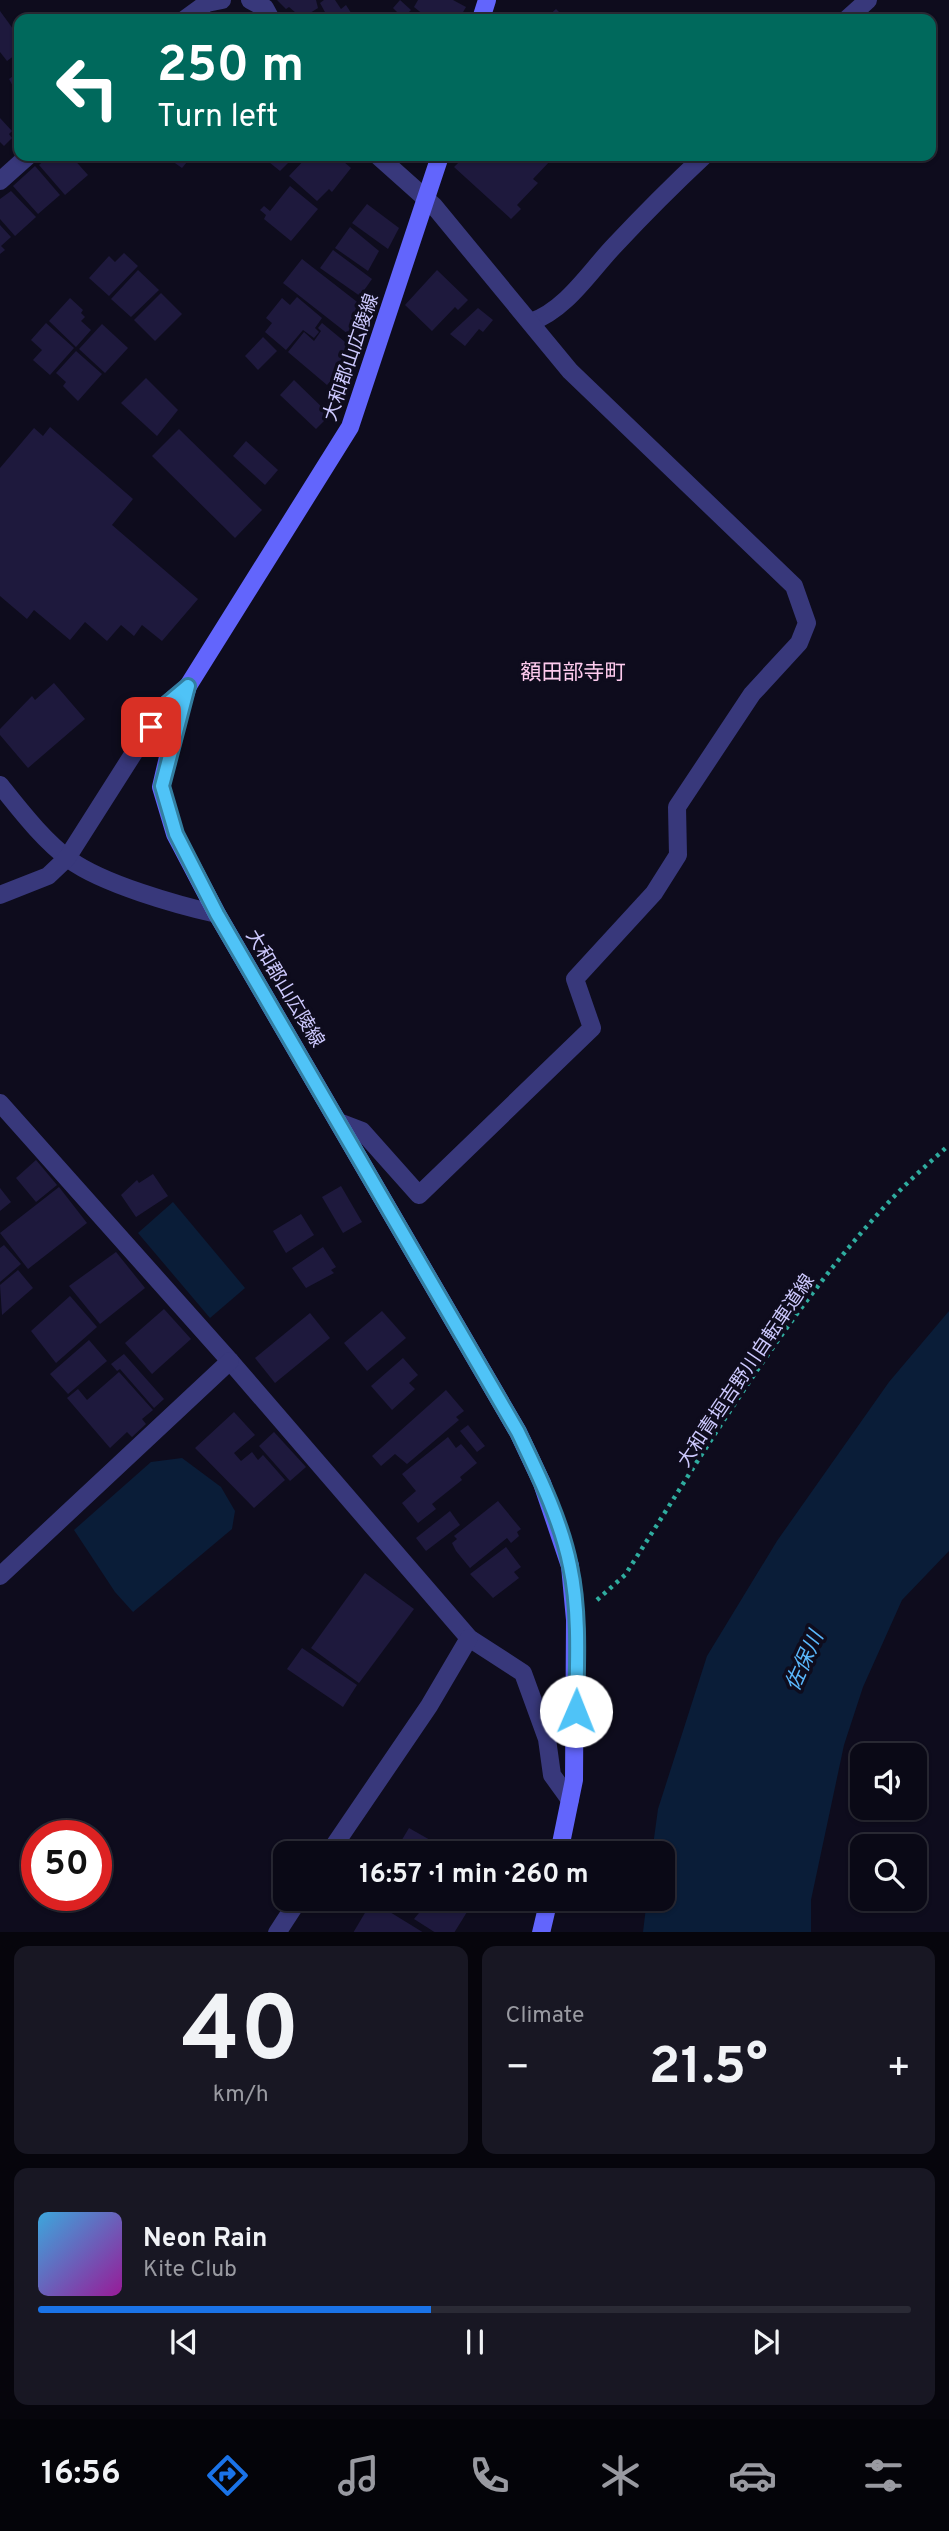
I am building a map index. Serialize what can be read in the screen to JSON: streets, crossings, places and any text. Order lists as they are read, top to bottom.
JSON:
{
  "streets": {
    "main road": ["大和郡山広陵線"],
    "path": ["大和青垣吉野川自転車道線"]
  },
  "crossings": [
    ["大和郡山広陵線", "大和青垣吉野川自転車道線"]
  ],
  "districts": ["額田部寺町"],
  "water": ["佐保川"],
  "page": {
    "turn": ["250 m", "Turn left"],
    "limit": "50",
    "trip": "16:57 · 1 min · 260 m",
    "tile": [
      ["40", "km/h"],
      "Climate"
    ],
    "heat": ["−", "21.5°", "+"],
    "song": ["Neon Rain", "Kite Club"],
    "tabs": "16:56"
  }
}
